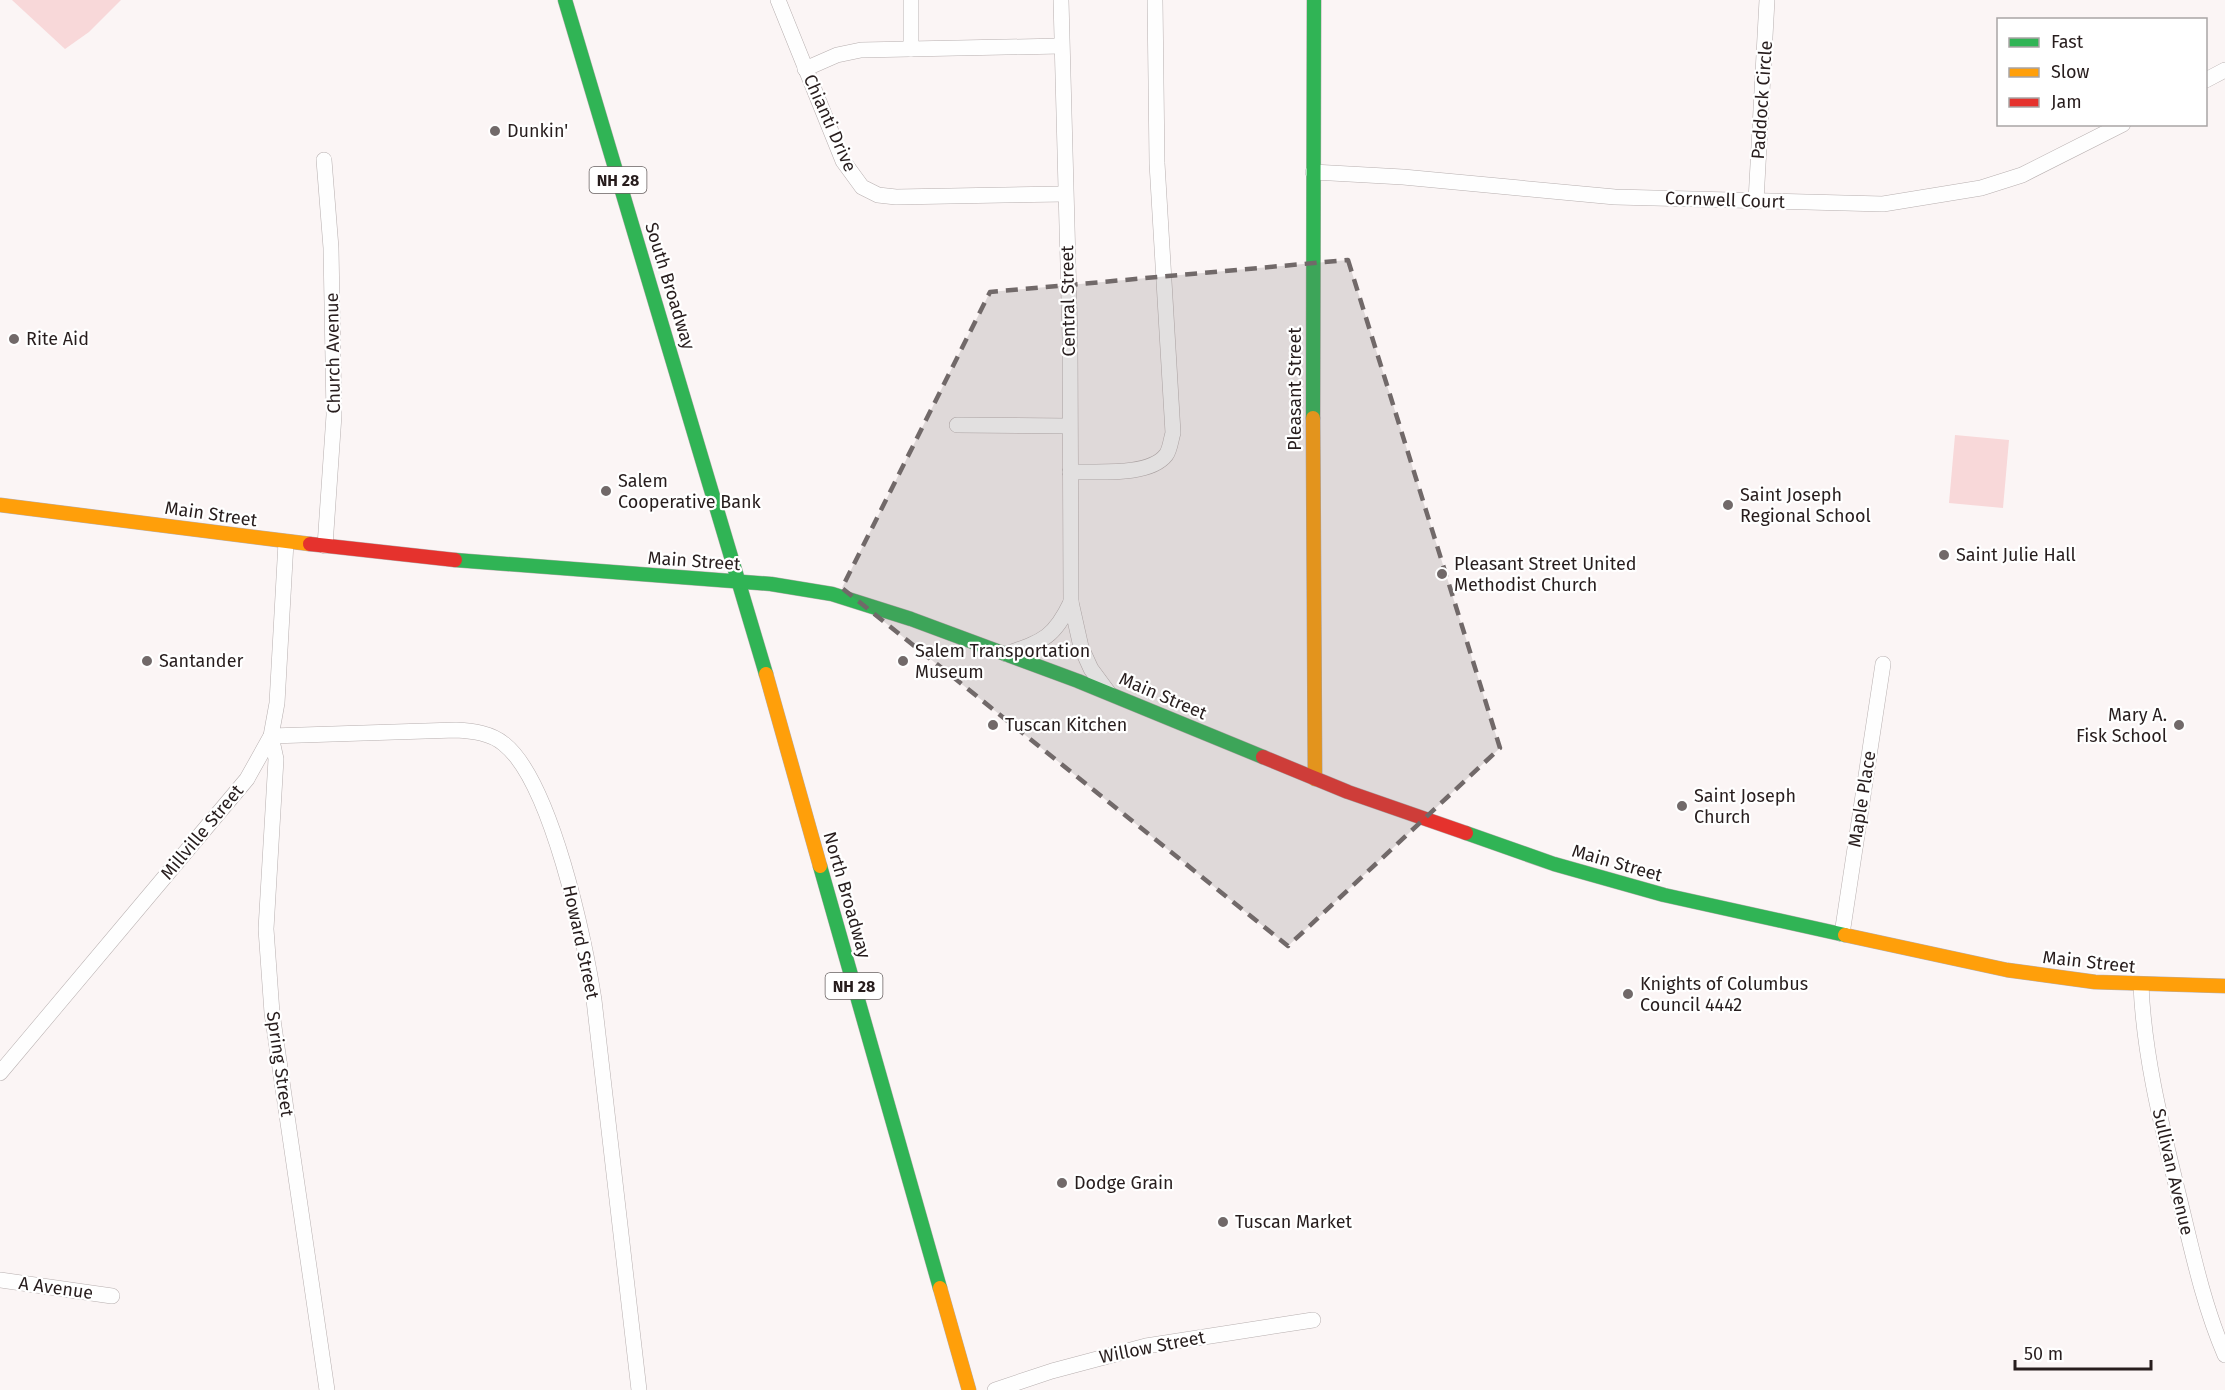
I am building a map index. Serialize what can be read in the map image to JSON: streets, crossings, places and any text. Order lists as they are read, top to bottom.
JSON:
{
  "streets": {
    "main road": [
      "NH 28",
      "South Broadway",
      "Pleasant Street",
      "Main Street",
      "North Broadway"
    ],
    "street": [
      "Paddock Circle",
      "Chianti Drive",
      "Cornwell Court",
      "Central Street",
      "Church Avenue",
      "Maple Place",
      "Millville Street",
      "Howard Street",
      "Spring Street",
      "Sullivan Avenue",
      "A Avenue",
      "Willow Street"
    ]
  },
  "crossings": [
    ["Paddock Circle", "Cornwell Court"],
    ["Chianti Drive", "Central Street"],
    ["Cornwell Court", "Pleasant Street"],
    ["South Broadway", "Main Street"],
    ["South Broadway", "North Broadway"],
    ["Central Street", "Main Street"],
    ["Church Avenue", "Main Street"],
    ["Pleasant Street", "Main Street"],
    ["Main Street", "Maple Place"],
    ["Main Street", "Millville Street"],
    ["Main Street", "North Broadway"],
    ["Main Street", "Sullivan Avenue"],
    ["Millville Street", "Howard Street"],
    ["Millville Street", "Spring Street"],
    ["Howard Street", "Spring Street"]
  ],
  "places": [
    "Dunkin'",
    "Rite Aid",
    "Salem Cooperative Bank",
    "Saint Joseph Regional School",
    "Saint Julie Hall",
    "Pleasant Street United Methodist Church",
    "Santander",
    "Salem Transportation Museum",
    "Tuscan Kitchen",
    "Mary A. Fisk School",
    "Saint Joseph Church",
    "Knights of Columbus Council 4442",
    "Dodge Grain",
    "Tuscan Market"
  ],
  "legend": ["Fast", "Slow", "Jam"],
  "scale_bar": "50 m"
}
